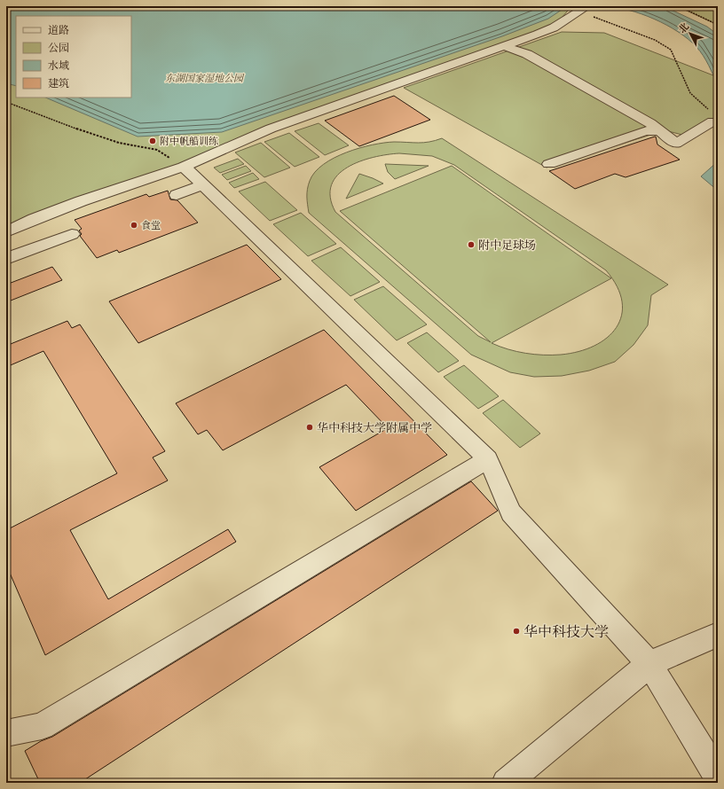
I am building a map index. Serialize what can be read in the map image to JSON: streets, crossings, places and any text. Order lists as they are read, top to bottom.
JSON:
{
  "parks": ["东湖国家湿地公园"],
  "places": [
    "附中帆船训练",
    "食堂",
    "附中足球场",
    "华中科技大学附属中学",
    "华中科技大学"
  ],
  "legend": [
    "道路",
    "公园",
    "水域",
    "建筑"
  ],
  "north": "top left"
}
